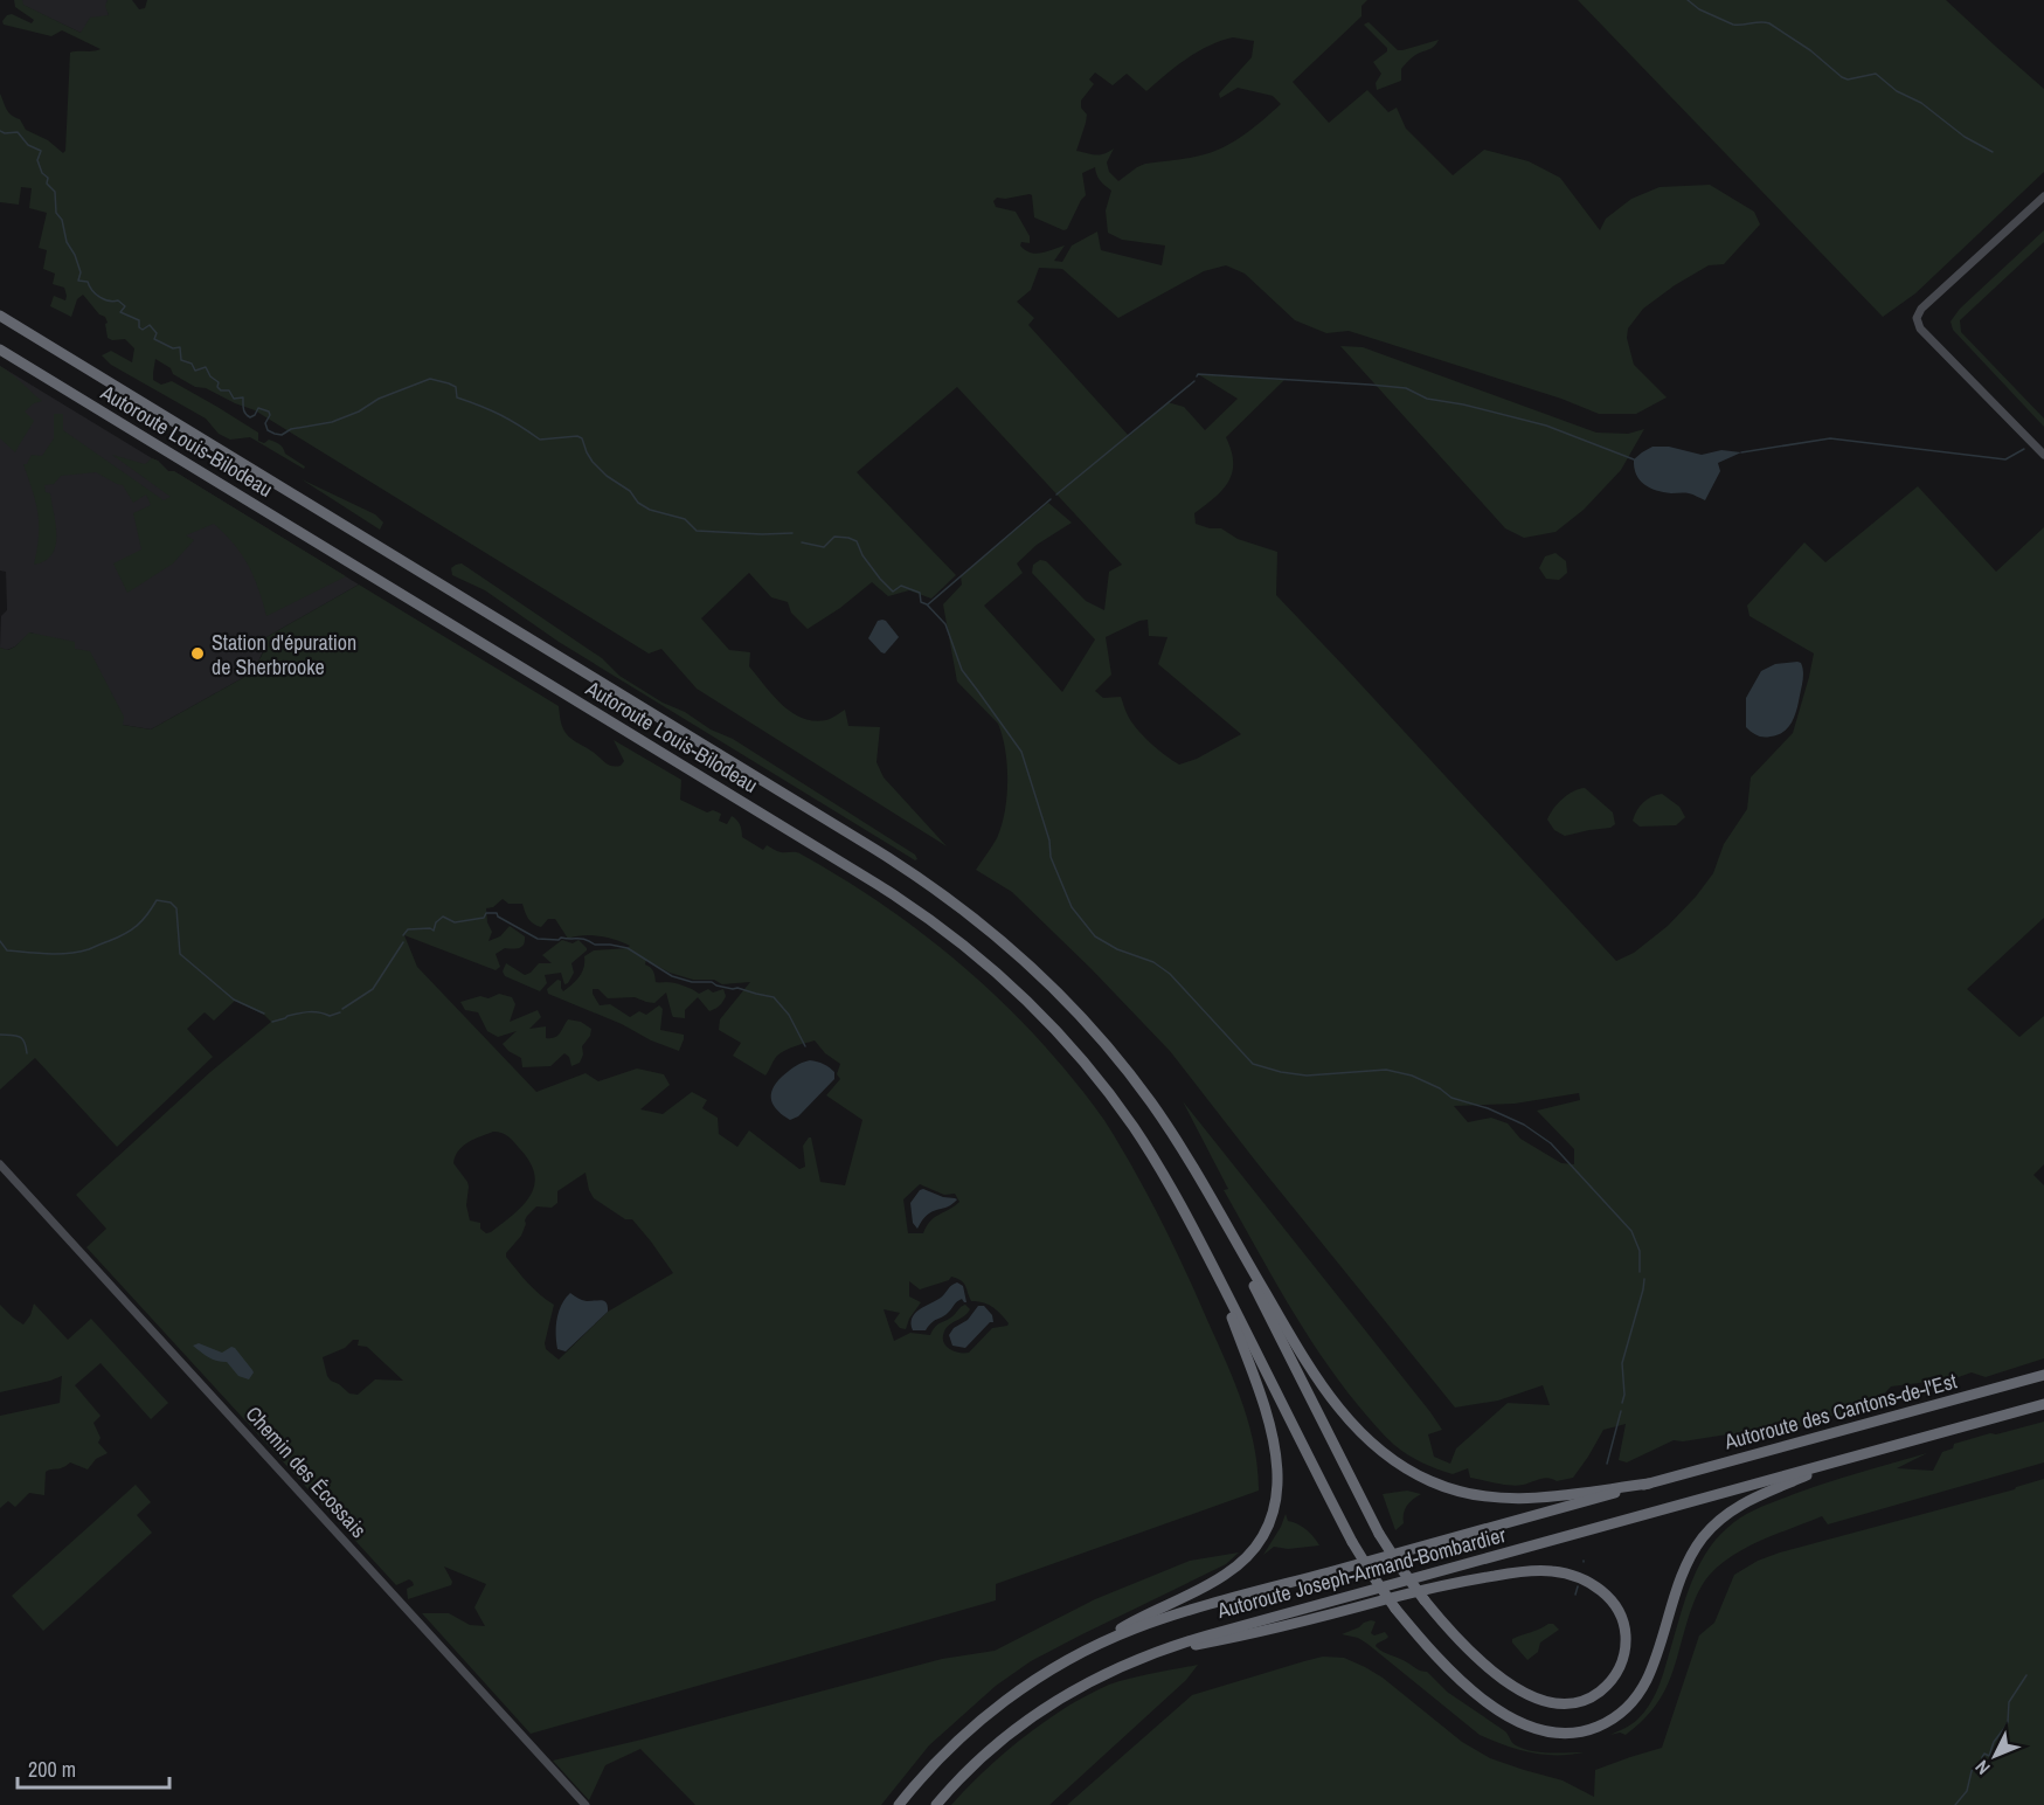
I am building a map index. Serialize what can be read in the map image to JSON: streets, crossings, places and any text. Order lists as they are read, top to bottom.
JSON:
{
  "streets": {
    "highway": ["Autoroute Louis-Bilodeau", "Autoroute des Cantons-de-l'Est", "Autoroute Joseph-Armand-Bombardier"],
    "main road": ["Chemin des Écossais"]
  },
  "crossings": [
    ["Autoroute des Cantons-de-l'Est", "Autoroute Joseph-Armand-Bombardier"]
  ],
  "places": ["Station d'épuration de Sherbrooke"],
  "scale_bar": "200 m",
  "north": "bottom left"
}
